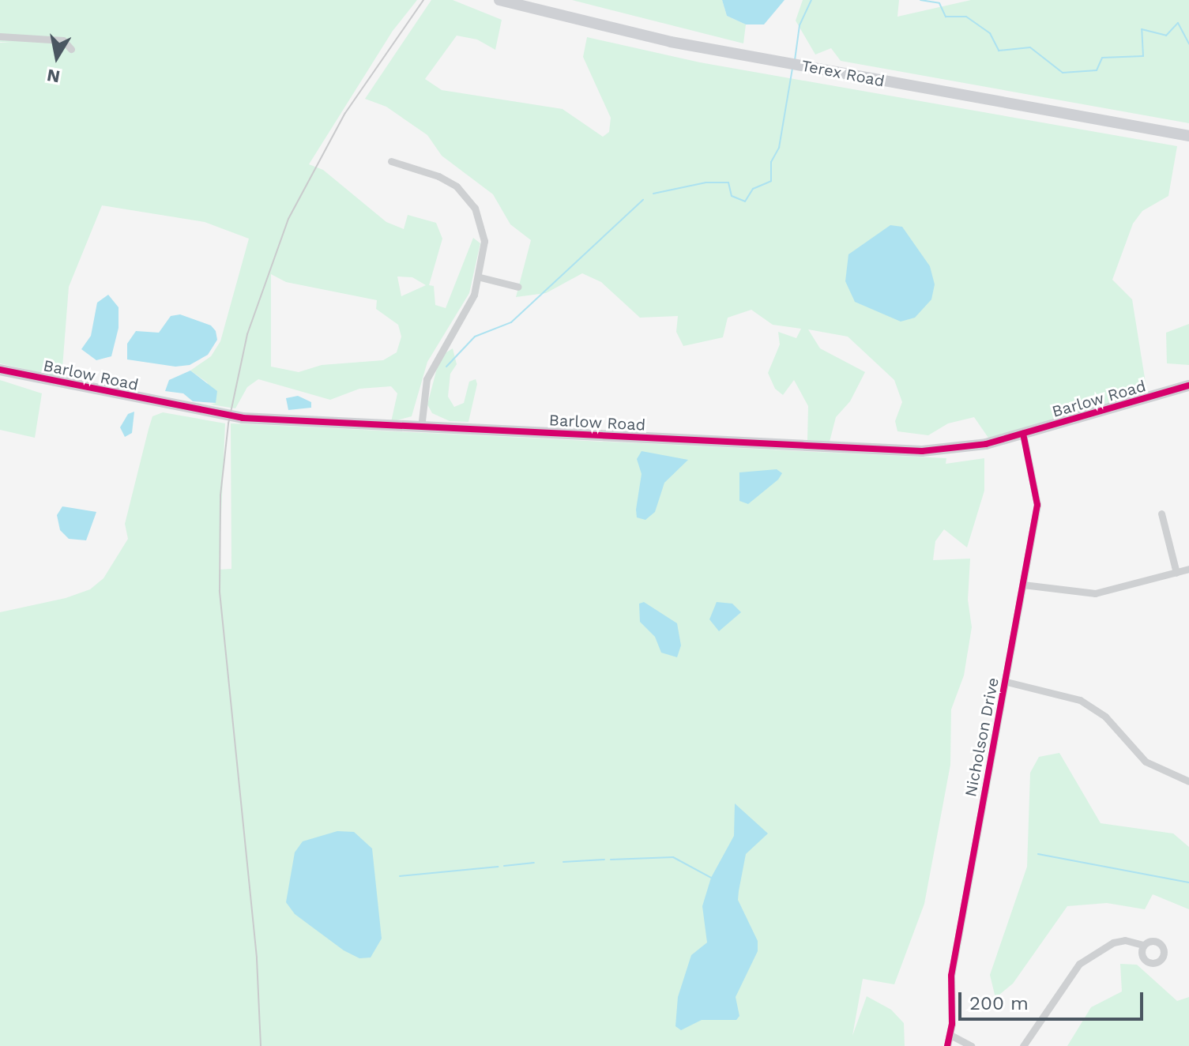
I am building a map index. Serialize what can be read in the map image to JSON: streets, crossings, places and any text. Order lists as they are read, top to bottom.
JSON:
{
  "streets": {
    "street": ["Terex Road", "Barlow Road", "Nicholson Drive"]
  },
  "crossings": [
    ["Barlow Road", "Nicholson Drive"]
  ],
  "scale_bar": "200 m",
  "north": "bottom"
}
